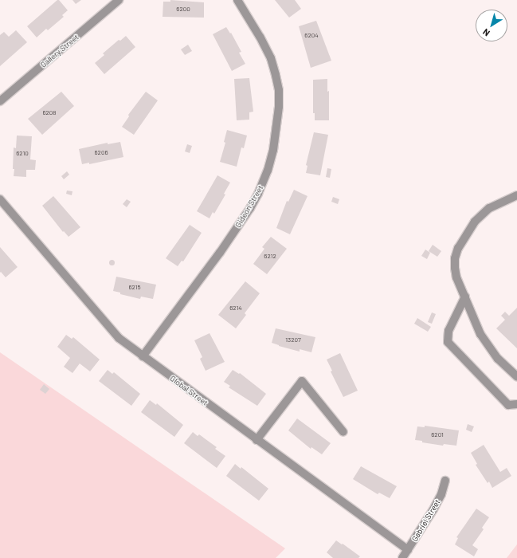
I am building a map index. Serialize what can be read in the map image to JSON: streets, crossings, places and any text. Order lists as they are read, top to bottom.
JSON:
{
  "streets": {
    "street": [
      "Gallery Street",
      "Gideon Street",
      "Global Street",
      "Gabriel Street"
    ]
  },
  "crossings": [
    ["Gideon Street", "Global Street"],
    ["Global Street", "Gabriel Street"]
  ],
  "house_numbers": [
    "6200",
    "6204",
    "6208",
    "6206",
    "6210",
    "6212",
    "6215",
    "6214",
    "13207",
    "6201"
  ],
  "north": "bottom left"
}
